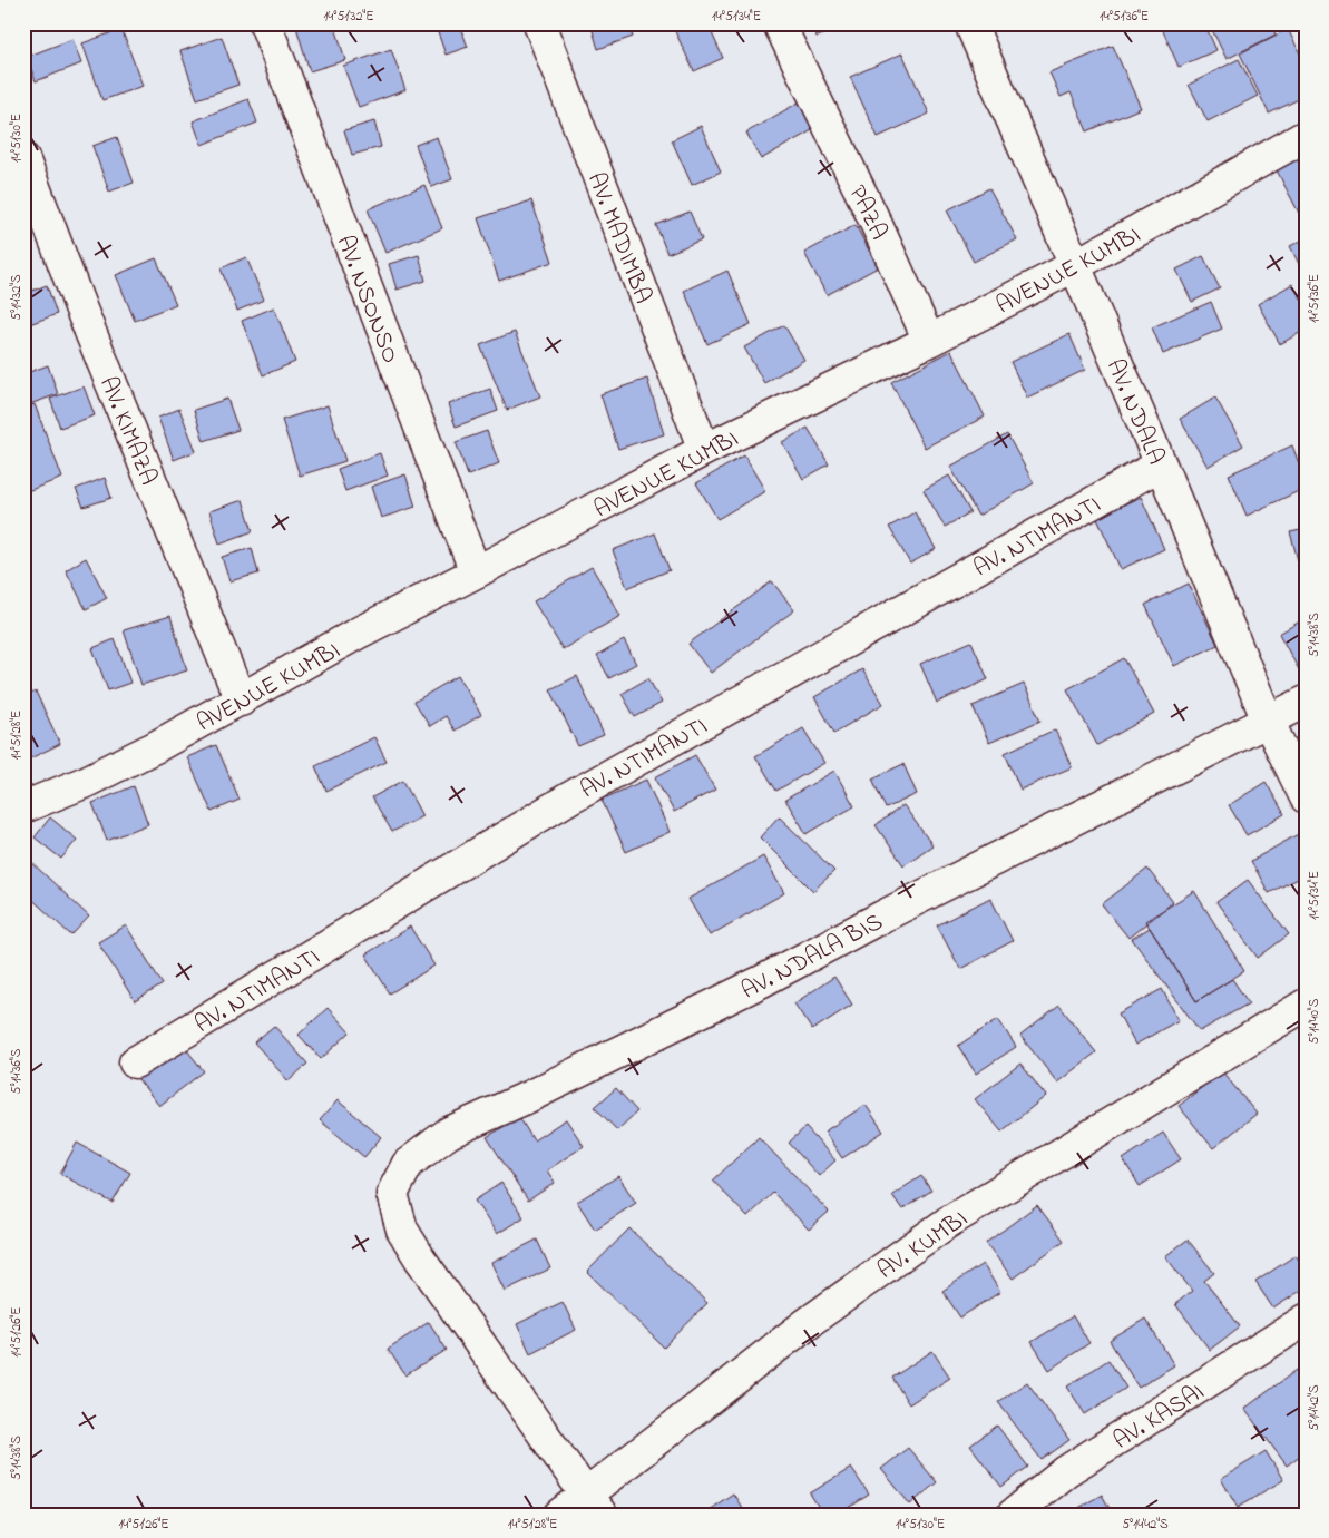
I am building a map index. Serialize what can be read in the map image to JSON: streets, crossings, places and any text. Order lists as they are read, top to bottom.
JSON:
{
  "streets": {
    "street": [
      "PAZA",
      "AV. MADIMBA",
      "AVENUE KUMBI",
      "AV. NSONSO",
      "AV. NDALA",
      "AV. KIMAZA",
      "AV. NTIMANTI",
      "AV. NDALA BIS",
      "AV. KUMBI",
      "AV. KASAI"
    ]
  },
  "crossings": [
    ["PAZA", "AVENUE KUMBI"],
    ["AV. MADIMBA", "AVENUE KUMBI"],
    ["AVENUE KUMBI", "AV. NSONSO"],
    ["AVENUE KUMBI", "AV. NDALA"],
    ["AVENUE KUMBI", "AV. KIMAZA"],
    ["AV. NDALA", "AV. NTIMANTI"],
    ["AV. NDALA", "AV. NDALA BIS"],
    ["AV. NDALA BIS", "AV. KUMBI"]
  ],
  "coordinates": [
    "14°51'32\"E",
    "14°51'34\"E",
    "14°51'36\"E",
    "14°51'30\"E",
    "5°14'32\"S",
    "5°14'38\"S",
    "14°51'28\"E",
    "5°14'40\"S",
    "5°14'36\"S",
    "14°51'26\"E",
    "5°14'42\"S"
  ]
}
